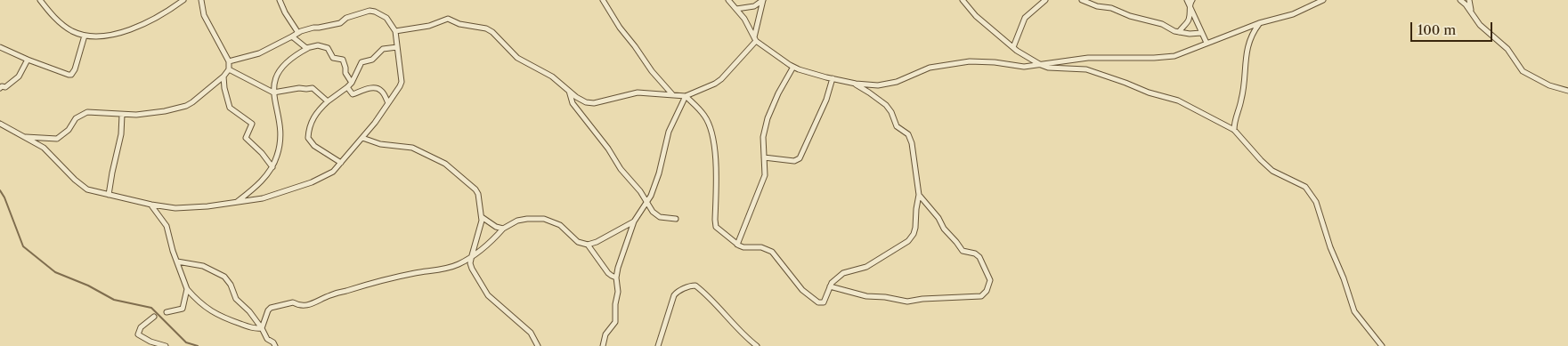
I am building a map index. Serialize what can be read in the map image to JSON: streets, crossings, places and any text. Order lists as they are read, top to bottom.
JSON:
{
  "scale_bar": "100 m"
}
